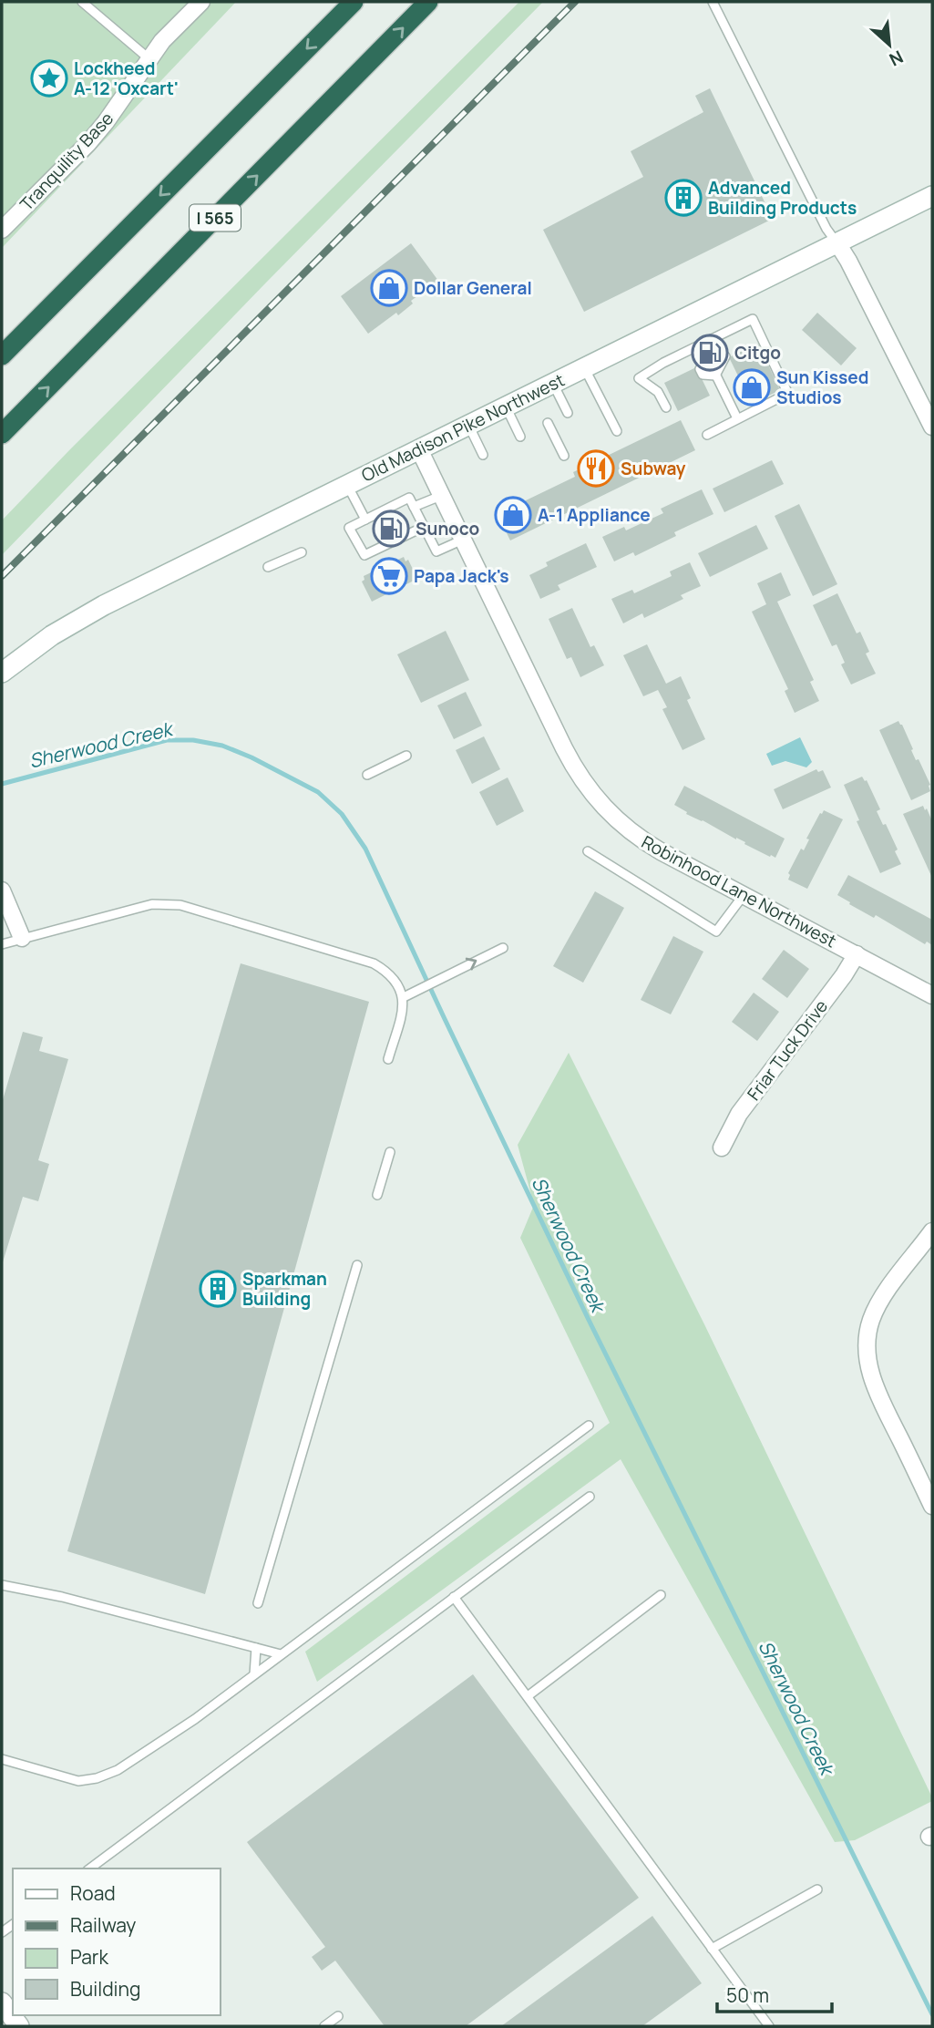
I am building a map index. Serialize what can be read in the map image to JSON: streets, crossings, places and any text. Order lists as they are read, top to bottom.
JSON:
{
  "streets": {
    "highway": ["I 565"],
    "main road": ["Old Madison Pike Northwest"],
    "street": ["Tranquility Base", "Robinhood Lane Northwest", "Friar Tuck Drive"]
  },
  "crossings": [
    ["Old Madison Pike Northwest", "Robinhood Lane Northwest"],
    ["Robinhood Lane Northwest", "Friar Tuck Drive"]
  ],
  "water": ["Sherwood Creek"],
  "places": {
    "place": ["Lockheed A-12 'Oxcart'"],
    "building": ["Advanced Building Products", "Sparkman Building"],
    "shop": ["Dollar General", "Sun Kissed Studios", "A-1 Appliance"],
    "fuel station": ["Citgo", "Sunoco"],
    "restaurant": ["Subway"],
    "supermarket": ["Papa Jack's"]
  },
  "legend": [
    "Road",
    "Railway",
    "Park",
    "Building"
  ],
  "scale_bar": "50 m",
  "north": "bottom right"
}
